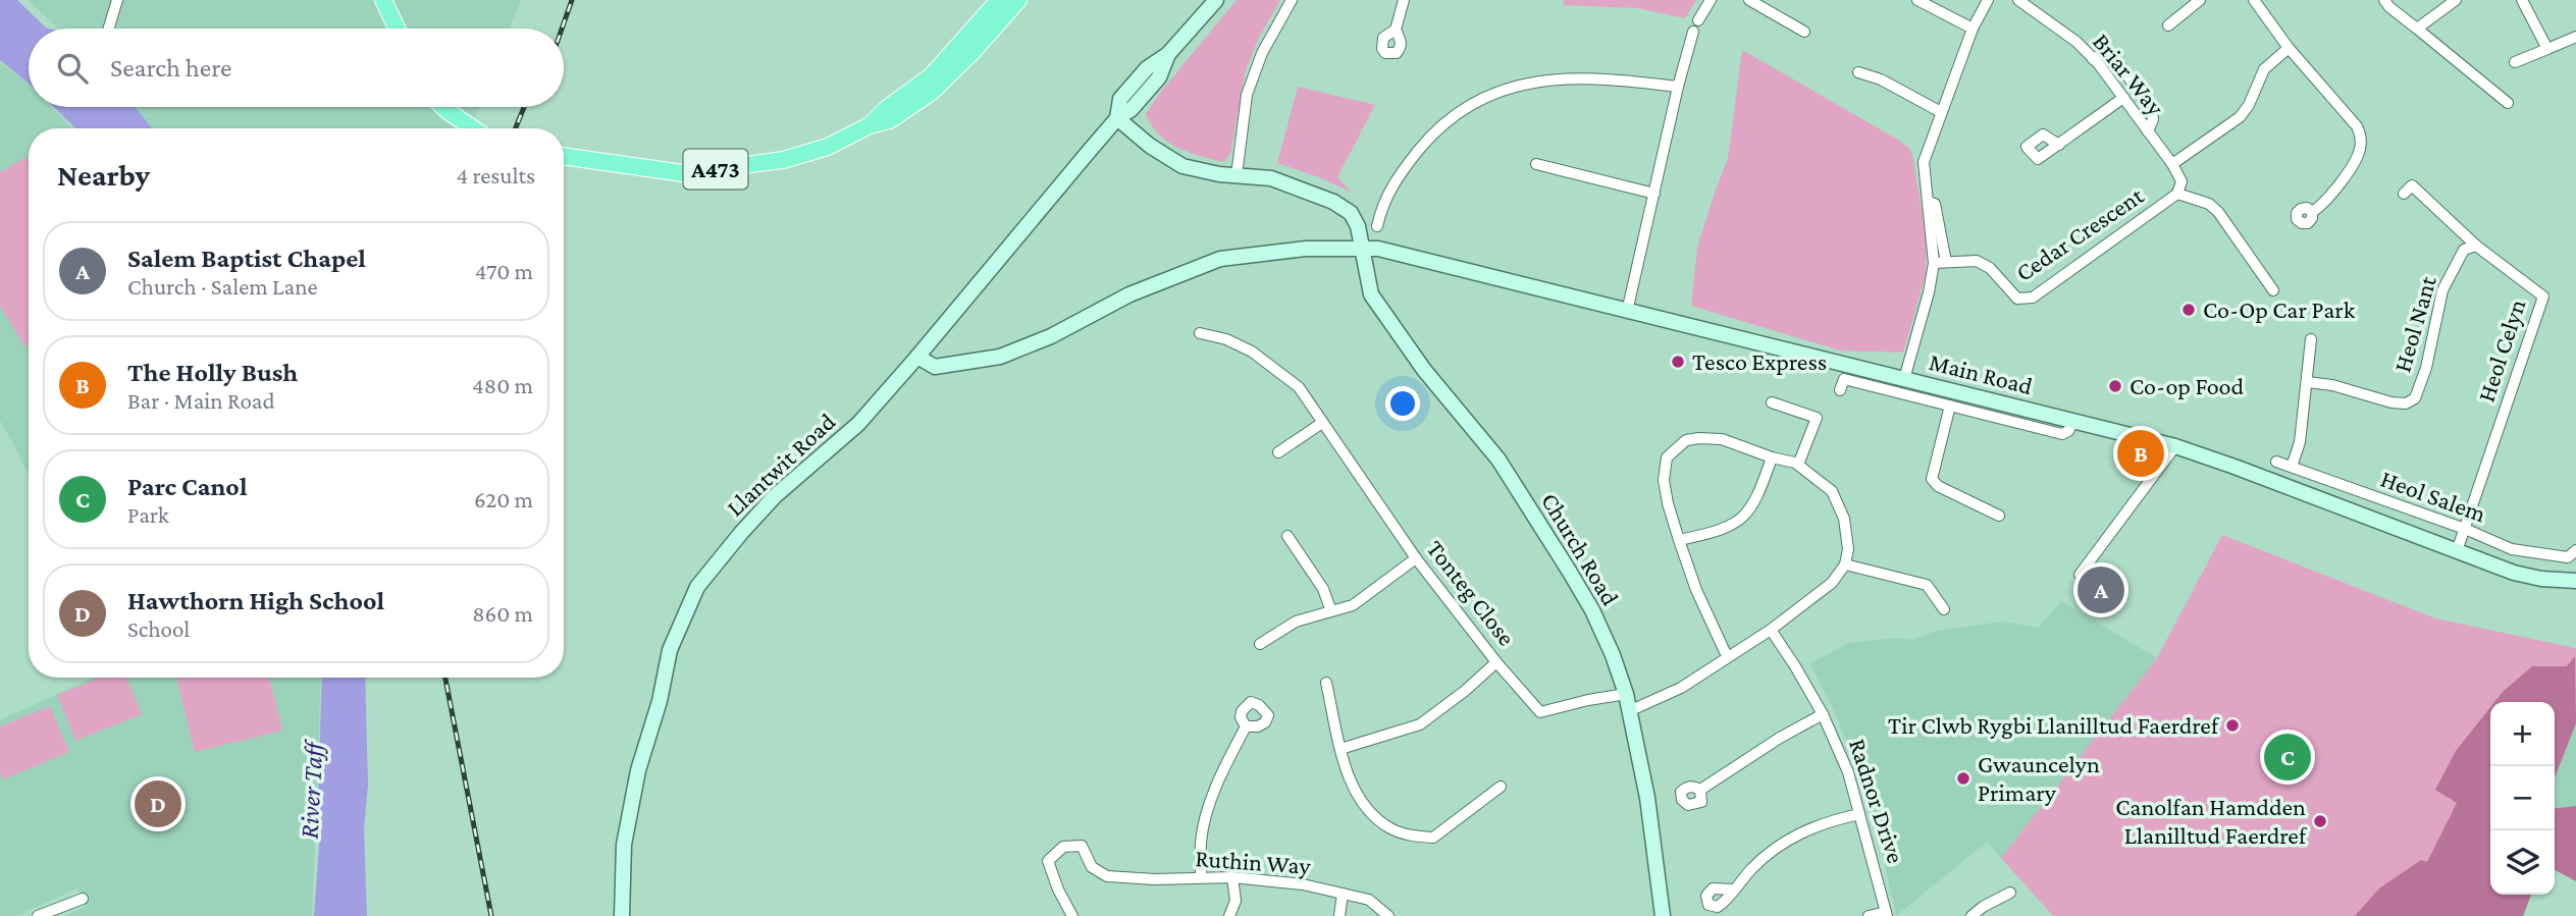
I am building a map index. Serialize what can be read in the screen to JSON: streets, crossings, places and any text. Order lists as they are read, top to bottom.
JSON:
{
  "streets": {
    "main road": [
      "A473",
      "Main Road",
      "Llantwit Road",
      "Church Road"
    ],
    "street": [
      "Briar Way",
      "Cedar Crescent",
      "Heol Nant",
      "Heol Celyn",
      "Heol Salem",
      "Tonteg Close",
      "Radnor Drive",
      "Ruthin Way"
    ]
  },
  "crossings": [
    ["Briar Way", "Cedar Crescent"],
    ["Heol Nant", "Heol Celyn"],
    ["Heol Celyn", "Main Road"],
    ["Heol Celyn", "Heol Salem"],
    ["Main Road", "Llantwit Road"],
    ["Main Road", "Church Road"],
    ["Llantwit Road", "Church Road"],
    ["Church Road", "Tonteg Close"]
  ],
  "water": ["River Taff"],
  "places": [
    "Co-Op Car Park",
    "Tesco Express",
    "Co-op Food",
    "Tir Clwb Rygbi Llanilltud Faerdref",
    "Gwauncelyn Primary",
    "Canolfan Hamdden Llanilltud Faerdref"
  ],
  "page": {
    "search": "Search here",
    "heading": ["Nearby", "4 results"],
    "list": [
      {
        "mark": "A",
        "name": "Salem Baptist Chapel",
        "note": "Church · Salem Lane",
        "value": "470 m"
      },
      {
        "mark": "B",
        "name": "The Holly Bush",
        "note": "Bar · Main Road",
        "value": "480 m"
      },
      {
        "mark": "C",
        "name": "Parc Canol",
        "note": "Park",
        "value": "620 m"
      },
      {
        "mark": "D",
        "name": "Hawthorn High School",
        "note": "School",
        "value": "860 m"
      }
    ],
    "pins": [
      "B",
      "A",
      "C",
      "D"
    ],
    "map_buttons": ["+", "−"]
  }
}
